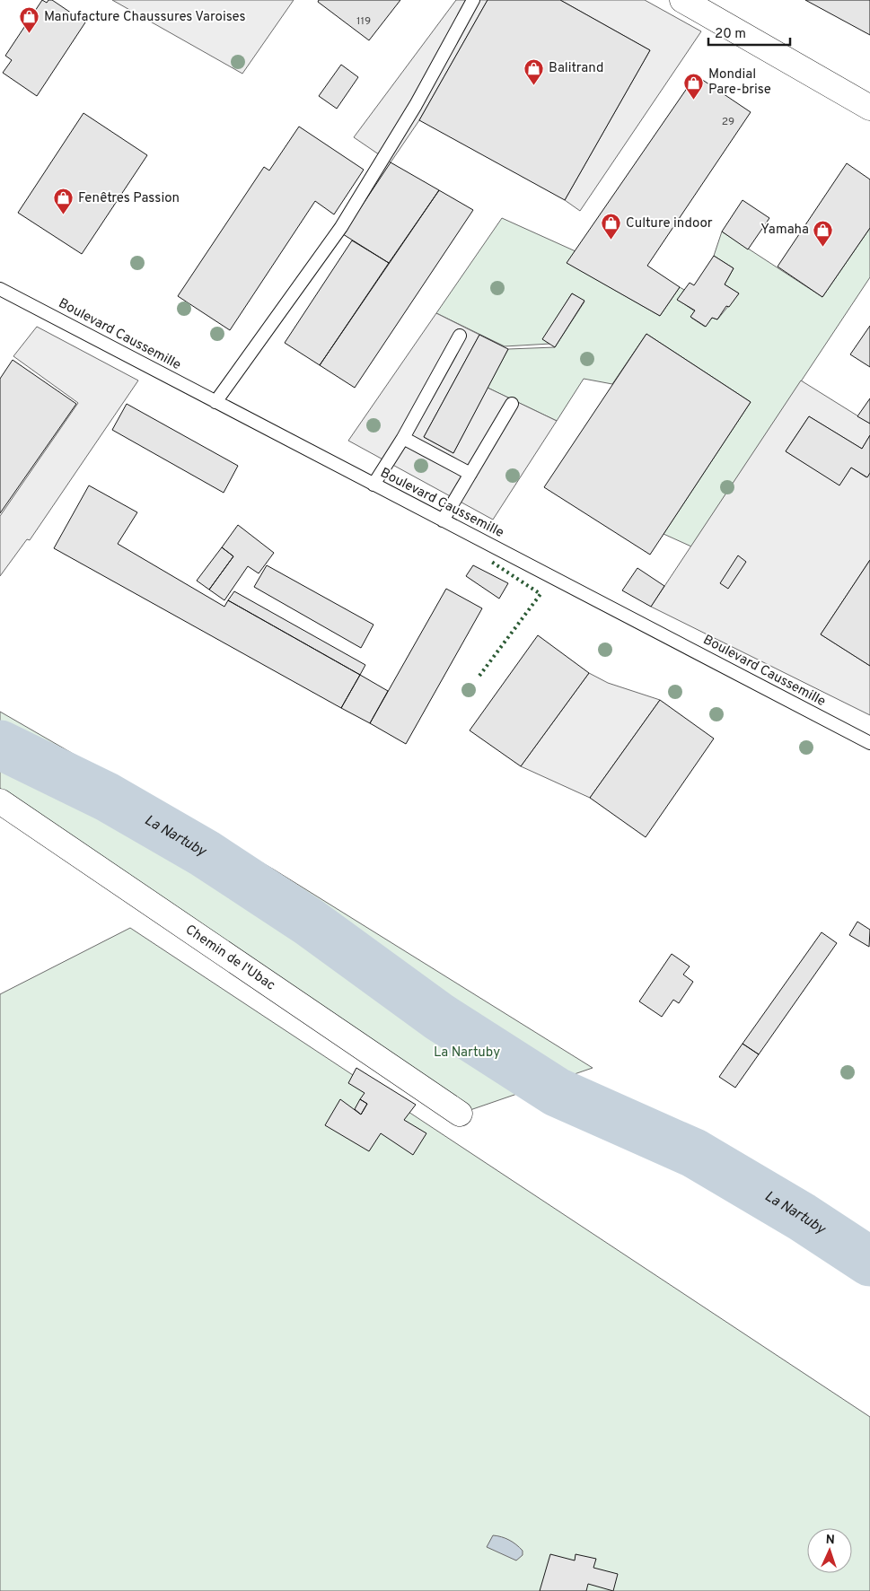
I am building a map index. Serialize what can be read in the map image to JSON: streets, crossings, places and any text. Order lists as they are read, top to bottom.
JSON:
{
  "streets": {
    "street": ["Chemin de l'Ubac"],
    "lane": ["Boulevard Caussemille"]
  },
  "water": ["La Nartuby"],
  "parks": ["La Nartuby"],
  "places": {
    "shop": [
      "Manufacture Chaussures Varoises",
      "Balitrand",
      "Mondial Pare-brise",
      "Fenêtres Passion",
      "Culture indoor",
      "Yamaha"
    ]
  },
  "house_numbers": ["119", "29"],
  "scale_bar": "20 m",
  "north": "top"
}
